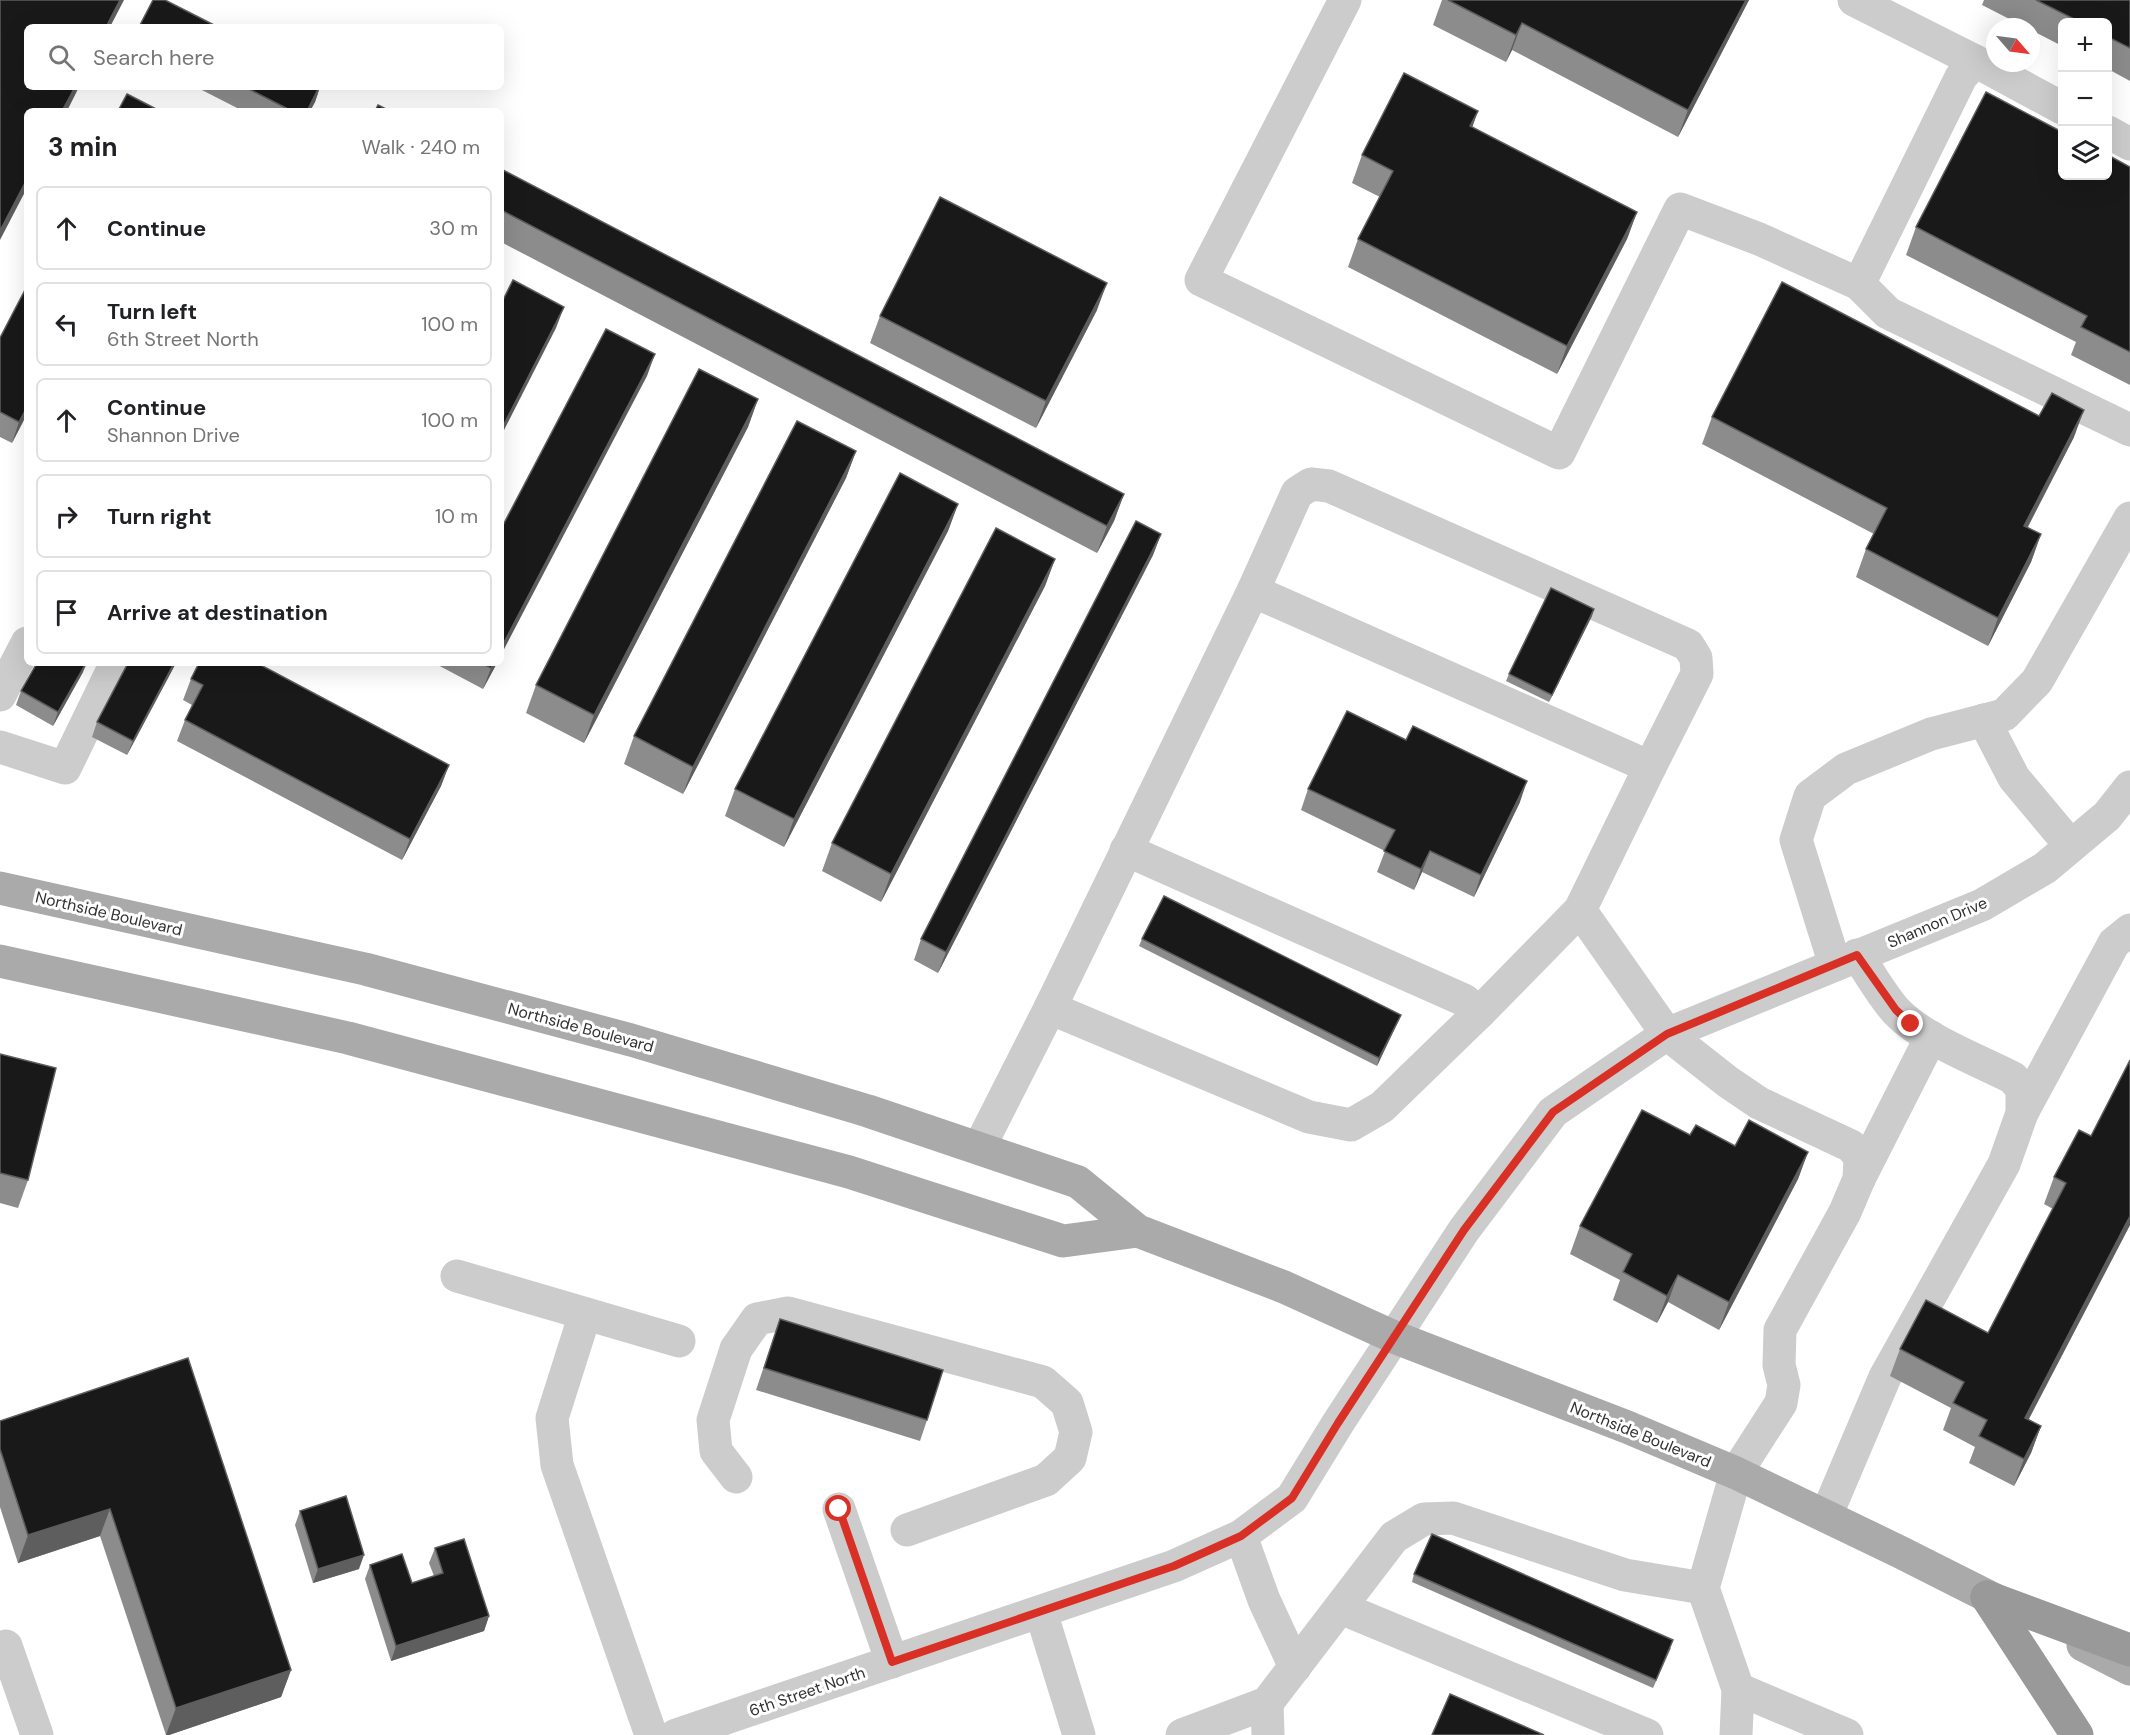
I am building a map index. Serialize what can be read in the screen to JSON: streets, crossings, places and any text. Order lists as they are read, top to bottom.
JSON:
{
  "streets": {
    "main road": ["Northside Boulevard"],
    "street": ["Shannon Drive", "6th Street North"]
  },
  "crossings": [
    ["Northside Boulevard", "Shannon Drive"],
    ["Northside Boulevard", "6th Street North"],
    ["Shannon Drive", "6th Street North"]
  ],
  "north": "bottom right",
  "page": {
    "map_buttons": ["+", "−"],
    "search": "Search here",
    "heading": ["3 min", "Walk · 240 m"],
    "list": [
      ["Continue", "30 m"],
      ["Turn left", "6th Street North", "100 m"],
      ["Continue", "Shannon Drive", "100 m"],
      ["Turn right", "10 m"],
      "Arrive at destination"
    ]
  }
}
